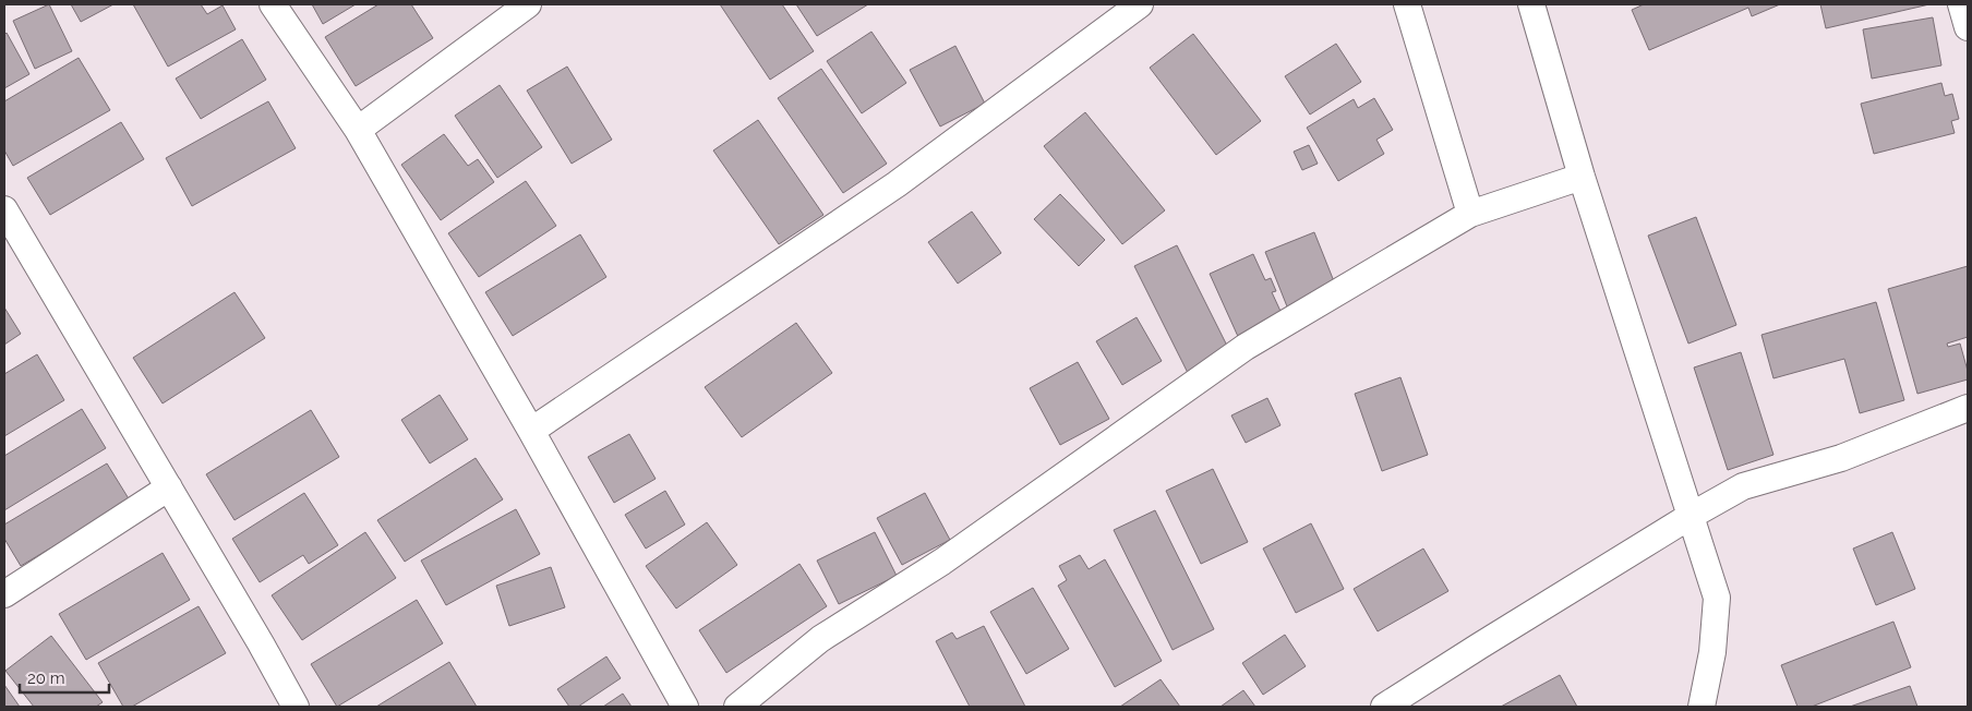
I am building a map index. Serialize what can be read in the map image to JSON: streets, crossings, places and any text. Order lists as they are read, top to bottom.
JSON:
{
  "scale_bar": "20 m"
}
